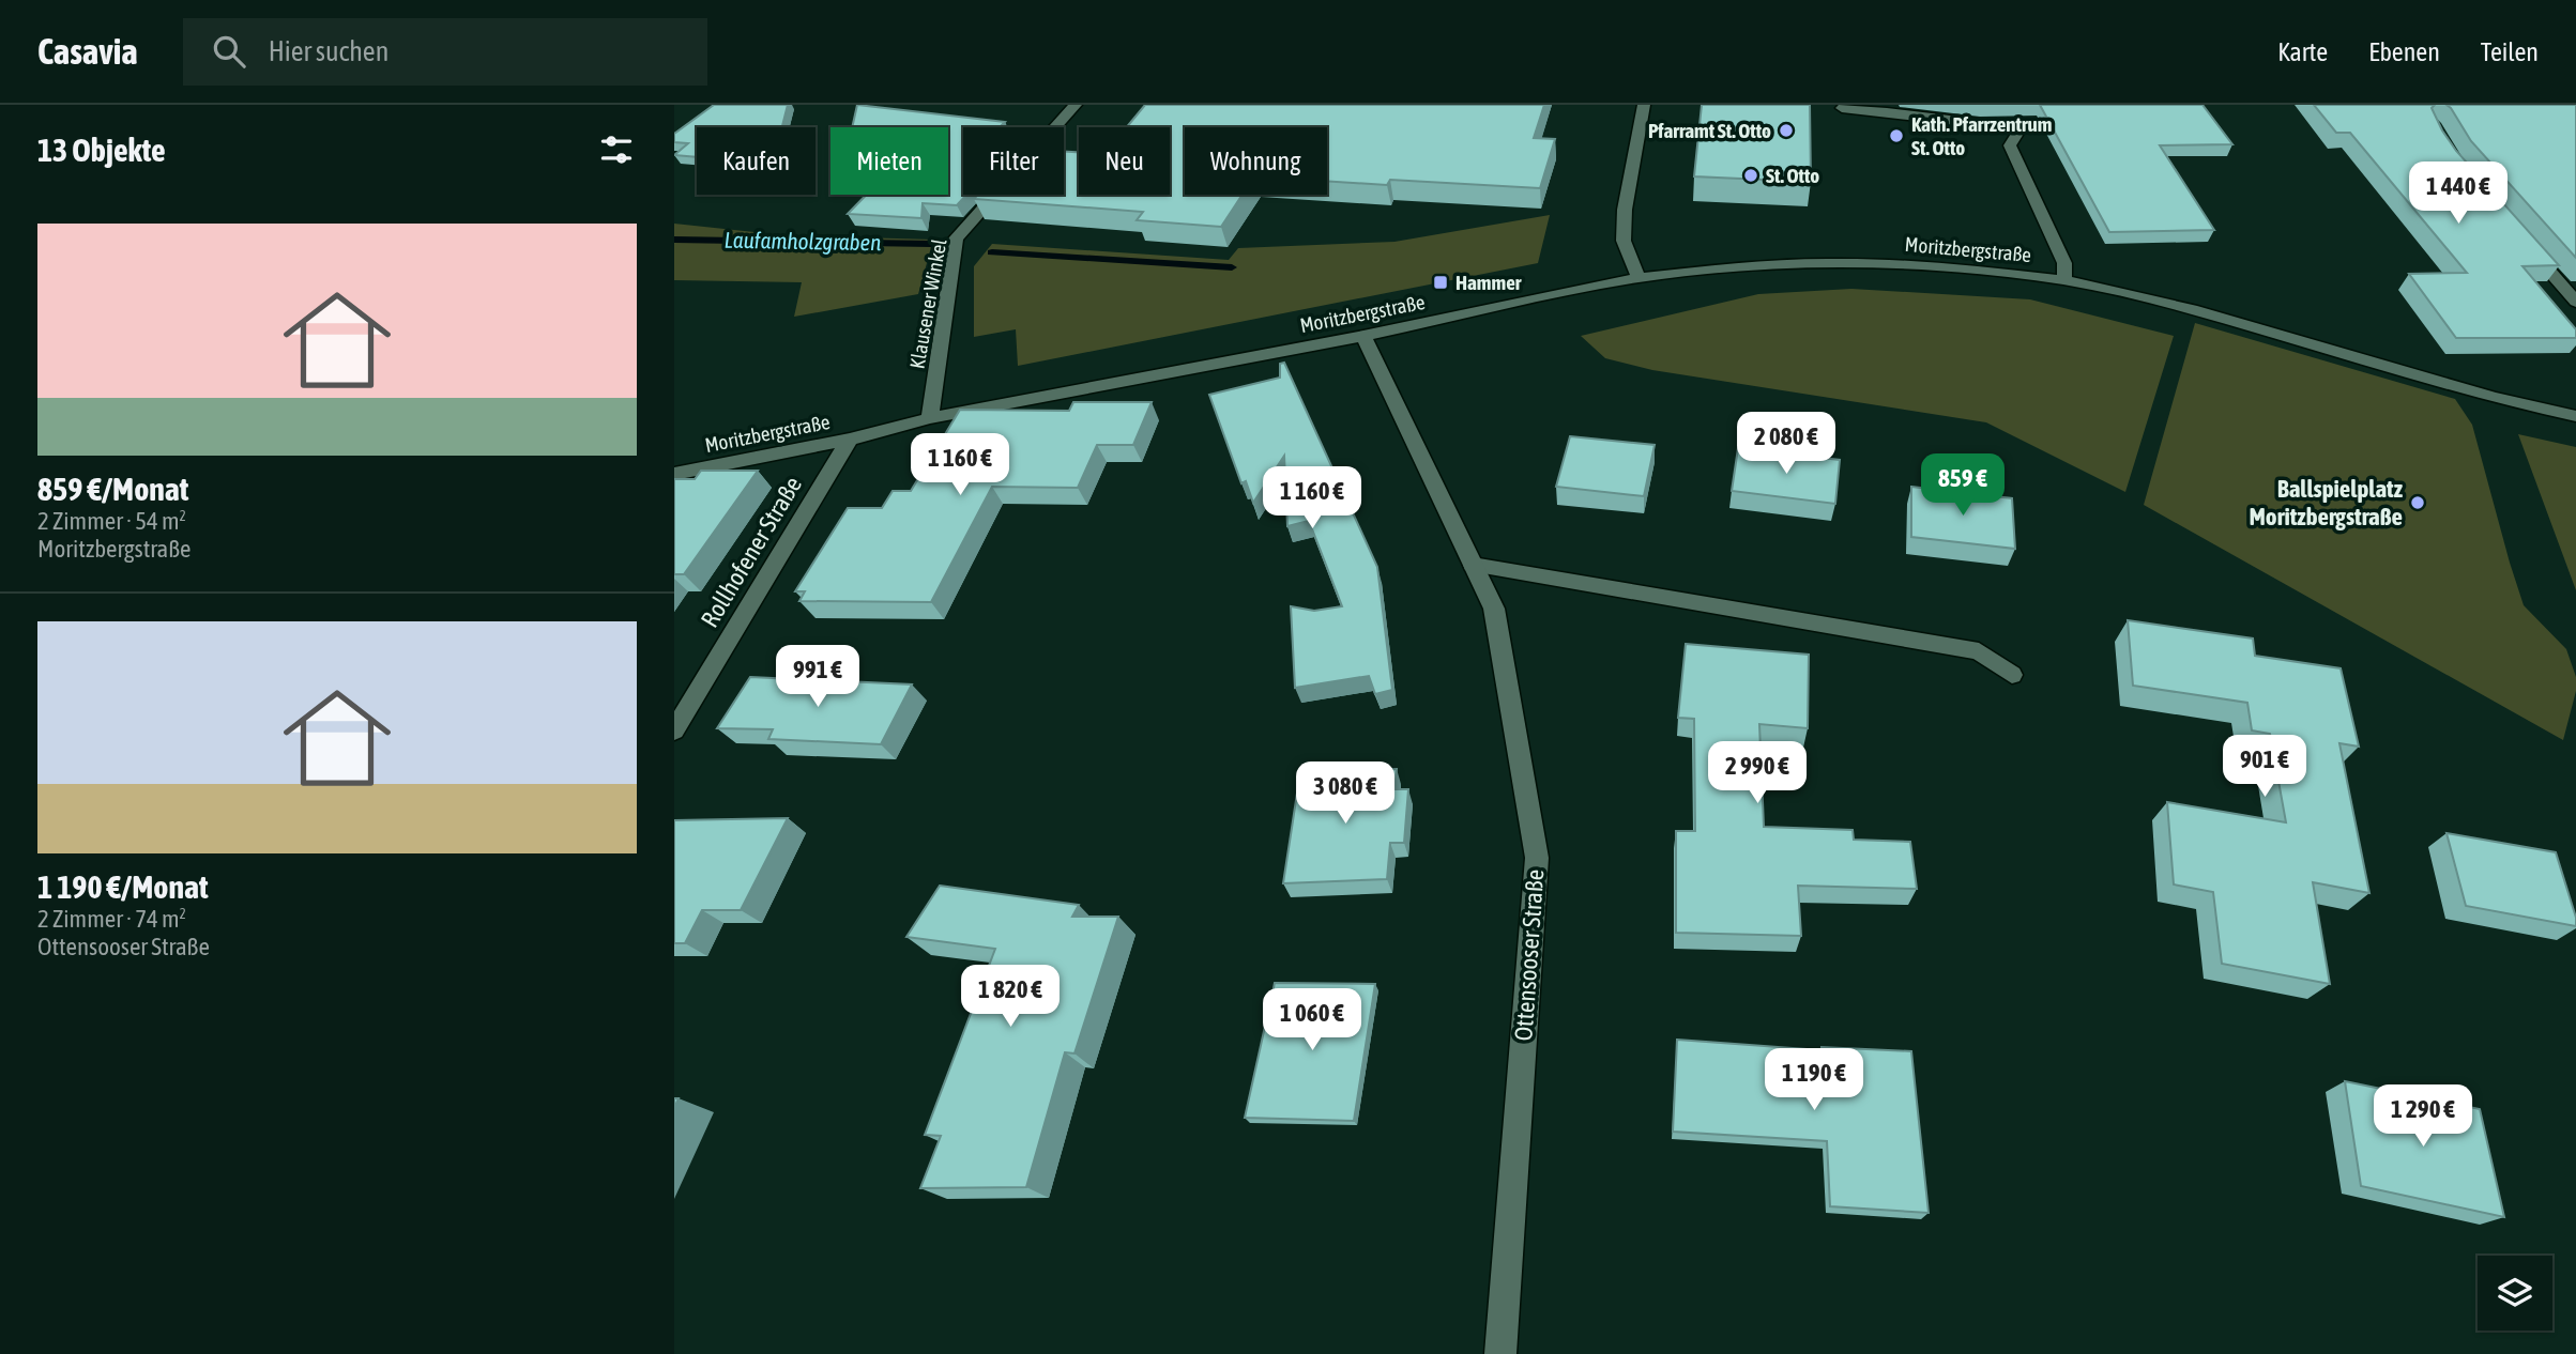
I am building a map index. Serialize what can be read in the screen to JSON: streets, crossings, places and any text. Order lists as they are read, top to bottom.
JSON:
{
  "streets": {
    "street": [
      "Moritzbergstraße",
      "Klausener Winkel",
      "Rollhofener Straße",
      "Ottensooser Straße"
    ]
  },
  "crossings": [
    ["Moritzbergstraße", "Klausener Winkel"],
    ["Moritzbergstraße", "Rollhofener Straße"],
    ["Moritzbergstraße", "Ottensooser Straße"]
  ],
  "water": ["Laufamholzgraben"],
  "places": {
    "other": [
      "Pfarramt St. Otto",
      "Kath. Pfarrzentrum St. Otto",
      "St. Otto",
      "Ballspielplatz Moritzbergstraße"
    ],
    "transit": ["Hammer"]
  },
  "page": {
    "header": "Casavia",
    "search": "Hier suchen",
    "nav": ["Karte", "Ebenen", "Teilen"],
    "heading": "13 Objekte",
    "chip": [
      "Kaufen",
      "Mieten",
      "Filter",
      "Neu",
      "Wohnung"
    ],
    "price": [
      "1 440 €",
      "2 080 €",
      "1 160 €",
      "859 €",
      "1 160 €",
      "991 €",
      "901 €",
      "2 990 €",
      "3 080 €",
      "1 820 €",
      "1 060 €",
      "1 190 €",
      "1 290 €"
    ],
    "list": [
      {
        "name": "859 €/Monat",
        "note": "2 Zimmer · 54 m² · Moritzbergstraße"
      },
      {
        "name": "1 190 €/Monat",
        "note": "2 Zimmer · 74 m² · Ottensooser Straße"
      }
    ]
  }
}
